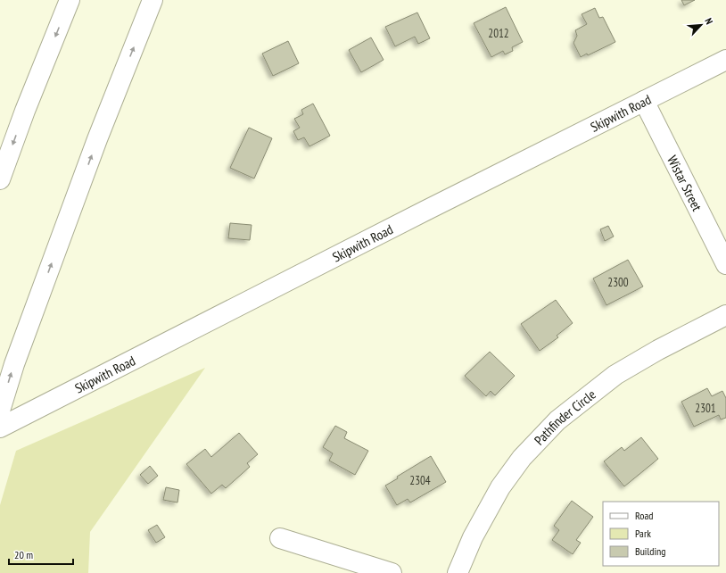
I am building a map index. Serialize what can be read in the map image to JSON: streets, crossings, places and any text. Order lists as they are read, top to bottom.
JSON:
{
  "streets": {
    "main road": ["Skipwith Road", "Wistar Street", "Pathfinder Circle"]
  },
  "crossings": [
    ["Skipwith Road", "Wistar Street"]
  ],
  "house_numbers": [
    "2012",
    "2300",
    "2301",
    "2304"
  ],
  "legend": ["Road", "Park", "Building"],
  "scale_bar": "20 m",
  "north": "top right"
}
